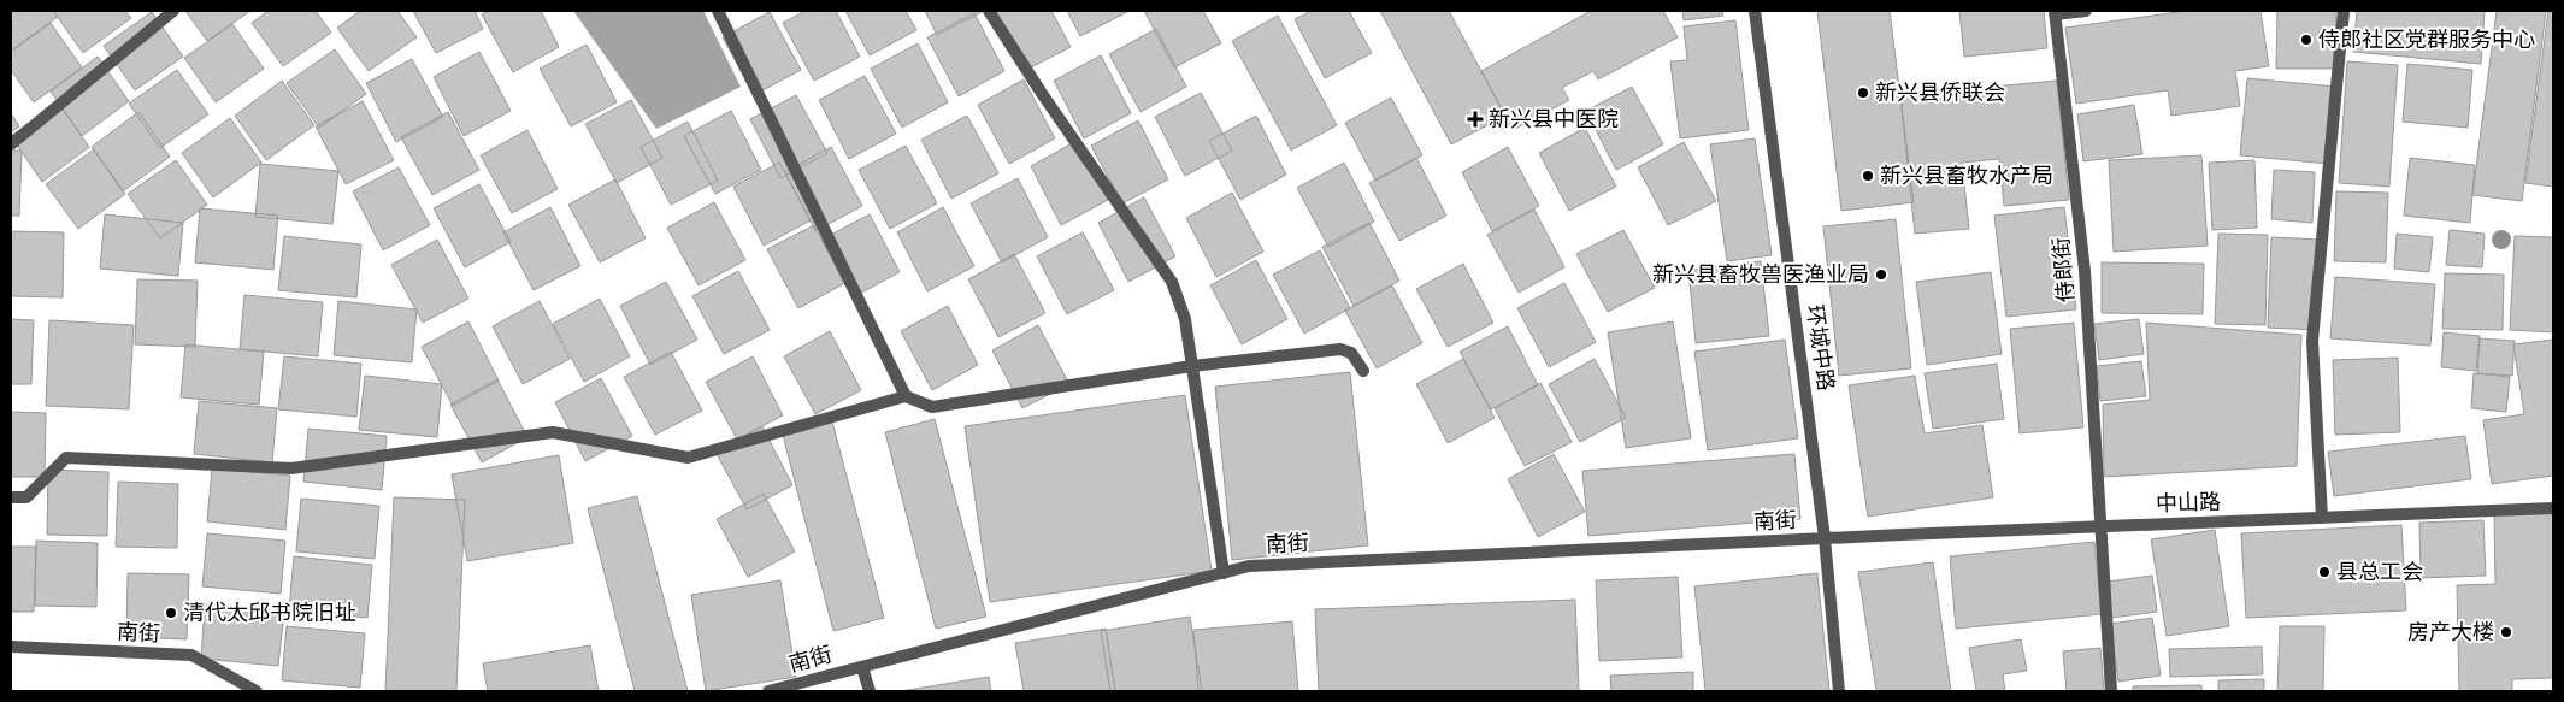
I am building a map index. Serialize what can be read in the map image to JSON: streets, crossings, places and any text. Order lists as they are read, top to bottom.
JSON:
{
  "streets": {
    "street": [
      "侍郎街",
      "环城中路",
      "中山路",
      "南街"
    ]
  },
  "crossings": [
    ["侍郎街", "中山路"],
    ["环城中路", "中山路"],
    ["环城中路", "南街"],
    ["中山路", "南街"]
  ],
  "places": {
    "other": [
      "侍郎社区党群服务中心",
      "新兴县侨联会",
      "新兴县畜牧水产局",
      "新兴县畜牧兽医渔业局",
      "县总工会",
      "清代太邱书院旧址",
      "房产大楼"
    ],
    "health": ["新兴县中医院"]
  }
}
